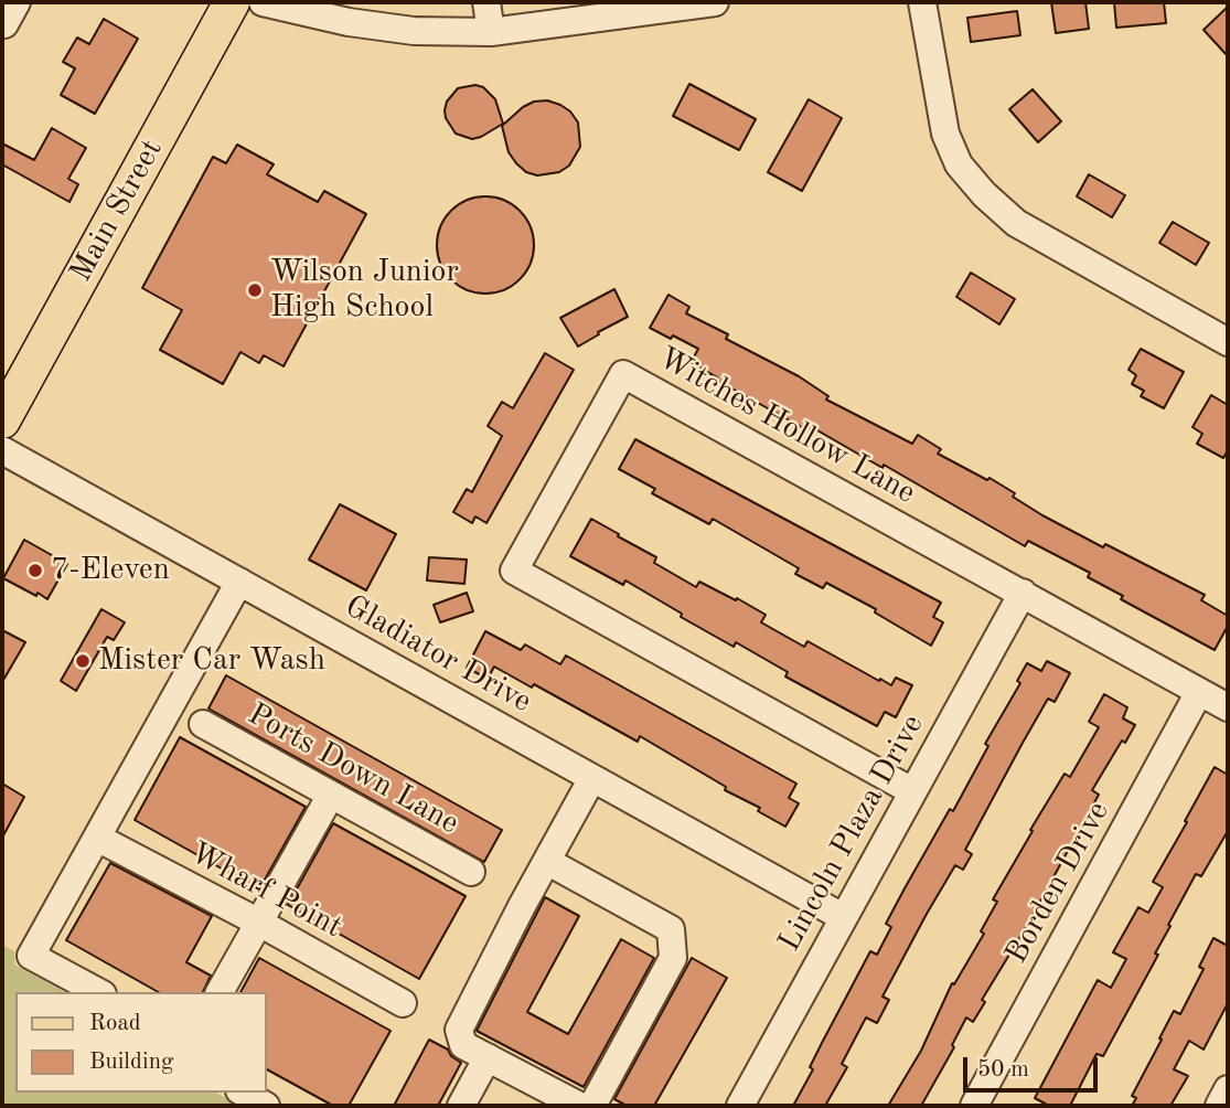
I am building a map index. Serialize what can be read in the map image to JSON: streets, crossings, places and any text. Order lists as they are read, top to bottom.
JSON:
{
  "streets": {
    "main road": ["Main Street"],
    "street": [
      "Witches Hollow Lane",
      "Gladiator Drive",
      "Ports Down Lane",
      "Lincoln Plaza Drive",
      "Borden Drive",
      "Wharf Point"
    ]
  },
  "crossings": [
    ["Witches Hollow Lane", "Lincoln Plaza Drive"],
    ["Witches Hollow Lane", "Borden Drive"],
    ["Gladiator Drive", "Lincoln Plaza Drive"]
  ],
  "places": ["Wilson Junior High School", "7-Eleven", "Mister Car Wash"],
  "legend": ["Road", "Building"],
  "scale_bar": "50 m"
}
